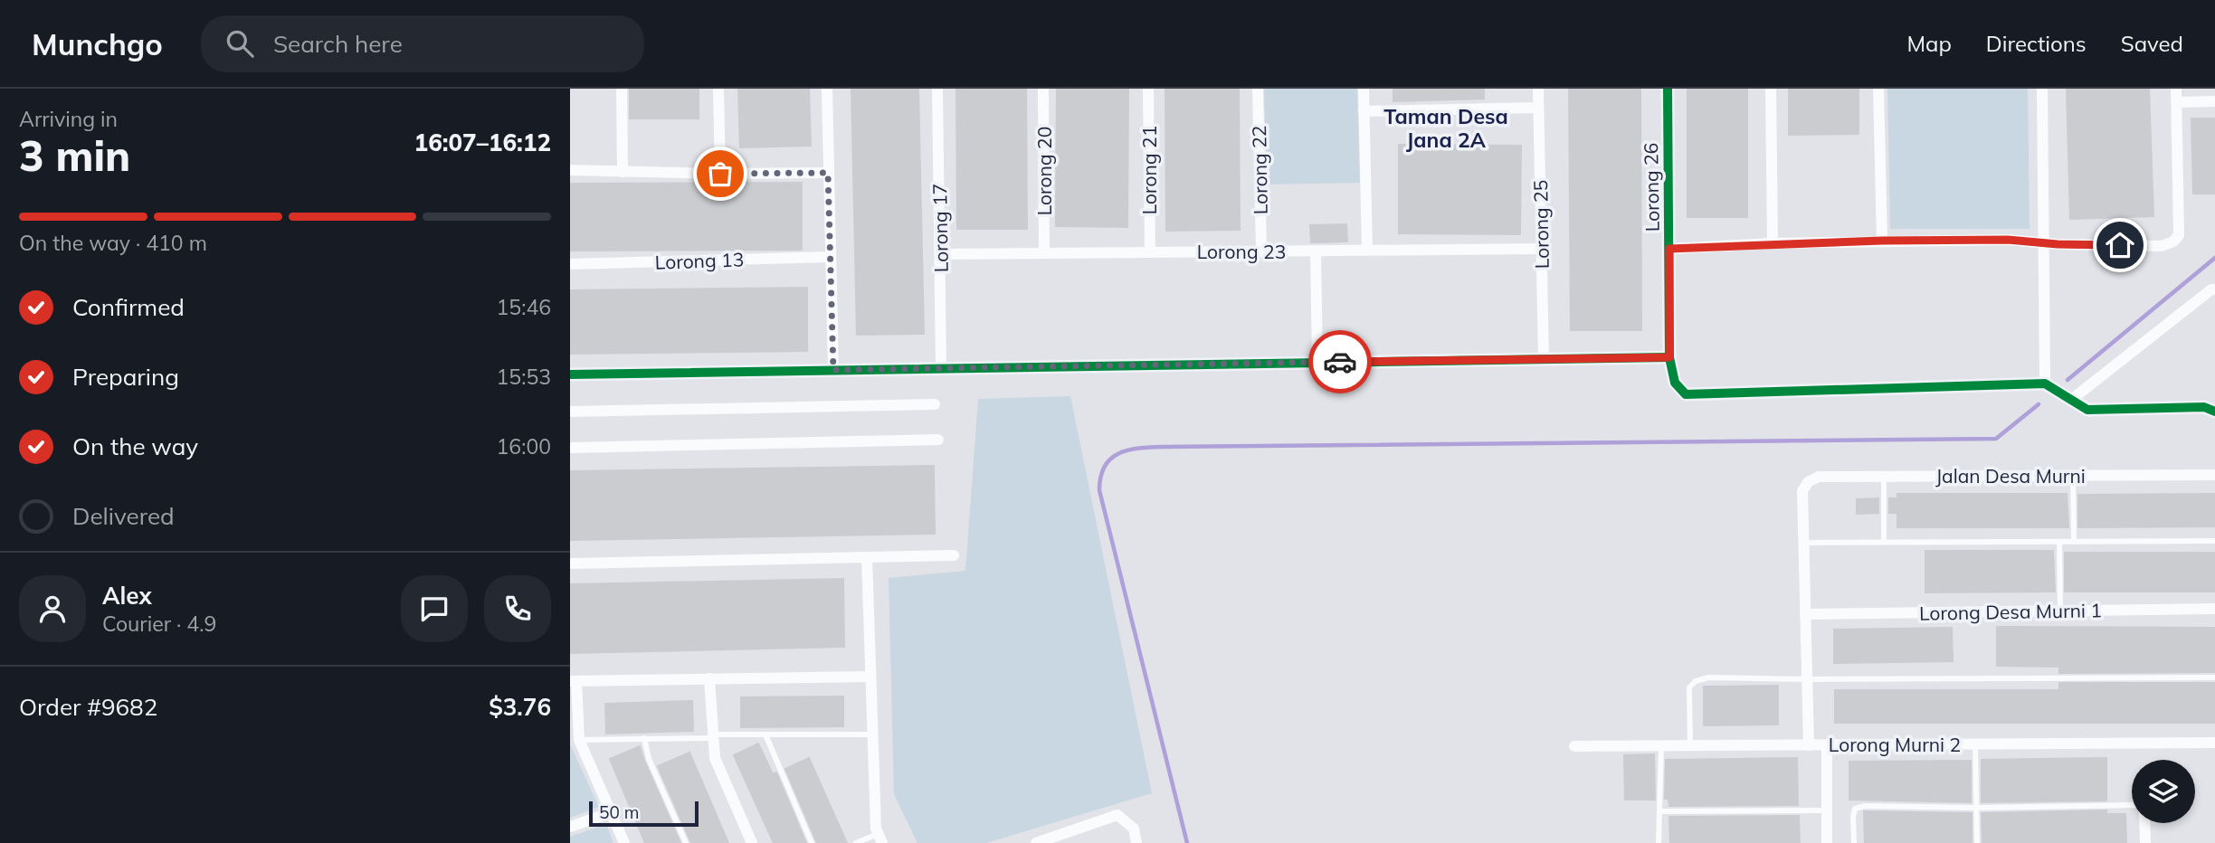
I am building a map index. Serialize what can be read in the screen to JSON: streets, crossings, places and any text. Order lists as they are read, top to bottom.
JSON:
{
  "streets": {
    "street": [
      "Lorong 21",
      "Lorong 22",
      "Lorong 20",
      "Lorong 26",
      "Lorong 25",
      "Lorong 17",
      "Lorong 23",
      "Lorong 13",
      "Jalan Desa Murni",
      "Lorong Desa Murni 1",
      "Lorong Murni 2"
    ]
  },
  "crossings": [
    ["Lorong 21", "Lorong 23"],
    ["Lorong 22", "Lorong 23"],
    ["Lorong 20", "Lorong 23"],
    ["Lorong 25", "Lorong 23"],
    ["Lorong 17", "Lorong 23"]
  ],
  "districts": ["Taman Desa Jana 2A"],
  "scale_bar": "50 m",
  "page": {
    "header": "Munchgo",
    "search": "Search here",
    "nav": ["Map", "Directions", "Saved"],
    "heading": ["3 min", "Arriving in", "16:07–16:12"],
    "panel": [
      "Alex",
      "Courier · 4.9",
      "Order #9682",
      "$3.76"
    ],
    "bar": "On the way · 410 m",
    "list": [
      ["Confirmed", "15:46"],
      ["Preparing", "15:53"],
      ["On the way", "16:00"],
      "Delivered"
    ],
    "scale": "50 m"
  }
}
